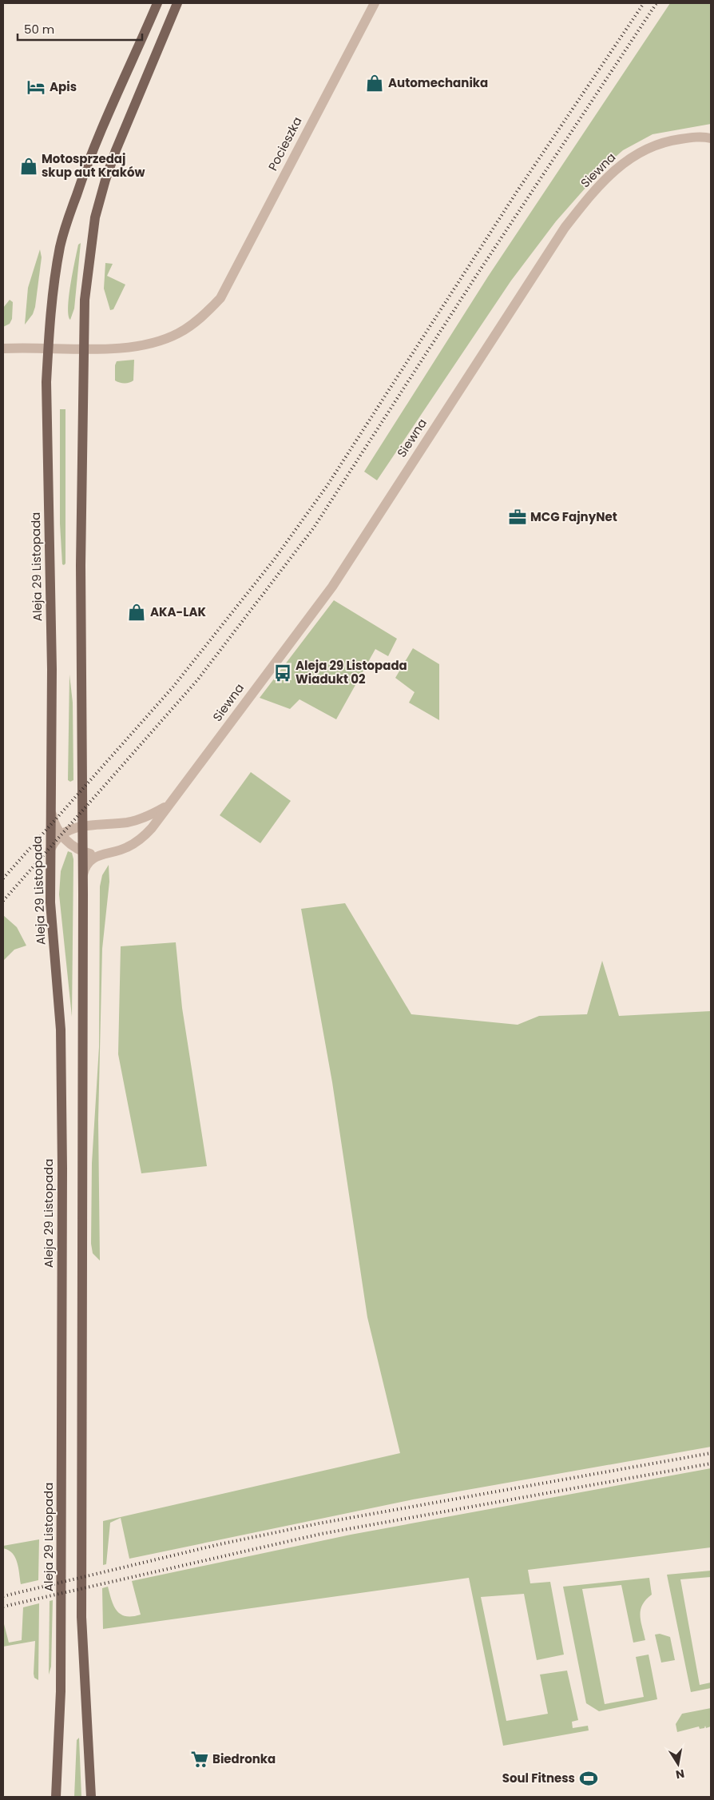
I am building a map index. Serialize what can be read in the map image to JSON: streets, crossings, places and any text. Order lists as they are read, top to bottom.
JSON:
{
  "streets": {
    "main road": ["Aleja 29 Listopada"],
    "street": ["Pocieszka", "Siewna"]
  },
  "crossings": [
    ["Pocieszka", "Aleja 29 Listopada"],
    ["Siewna", "Aleja 29 Listopada"]
  ],
  "places": {
    "shop": ["Automechanika", "Motosprzedaj skup aut Kraków", "AKA-LAK"],
    "hotel": ["Apis"],
    "office": ["MCG FajnyNet"],
    "bus stop": ["Aleja 29 Listopada Wiadukt 02"],
    "supermarket": ["Biedronka"],
    "sports": ["Soul Fitness"]
  },
  "scale_bar": "50 m",
  "north": "bottom"
}
